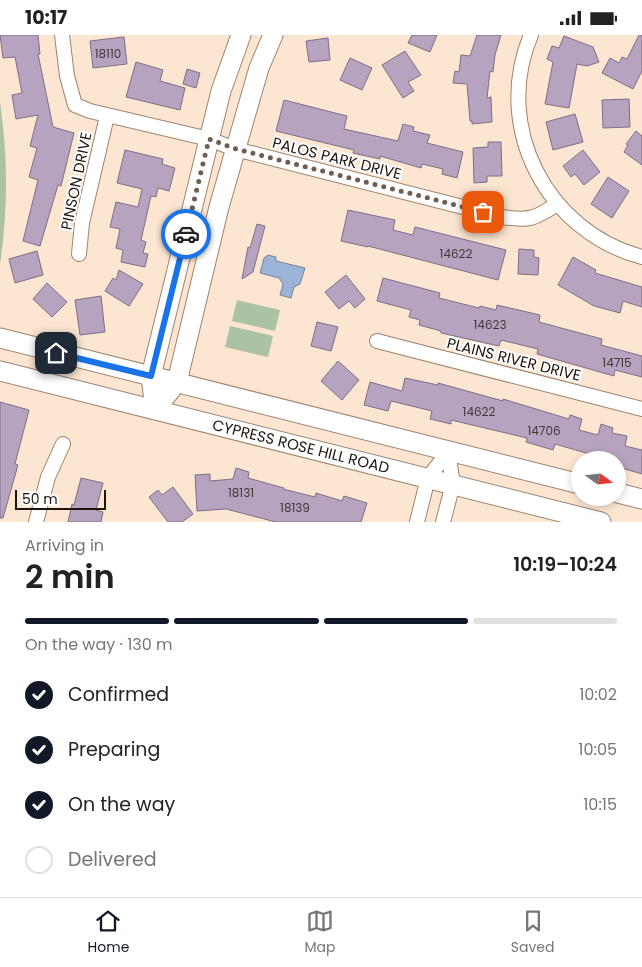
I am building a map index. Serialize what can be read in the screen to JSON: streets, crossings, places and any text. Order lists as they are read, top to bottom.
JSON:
{
  "streets": {
    "main road": ["CYPRESS ROSE HILL ROAD"],
    "street": ["PALOS PARK DRIVE", "PINSON DRIVE", "PLAINS RIVER DRIVE"]
  },
  "crossings": [
    ["PALOS PARK DRIVE", "PINSON DRIVE"]
  ],
  "house_numbers": [
    "18110",
    "14622",
    "14623",
    "14715",
    "14622",
    "14706",
    "18131",
    "18139"
  ],
  "scale_bar": "50 m",
  "north": "right",
  "page": {
    "status": "10:17",
    "scale": "50 m",
    "heading": ["2 min", "Arriving in", "10:19–10:24"],
    "bar": "On the way · 130 m",
    "list": [
      ["Confirmed", "10:02"],
      ["Preparing", "10:05"],
      ["On the way", "10:15"],
      "Delivered"
    ],
    "tabs": ["Home", "Map", "Saved"]
  }
}
